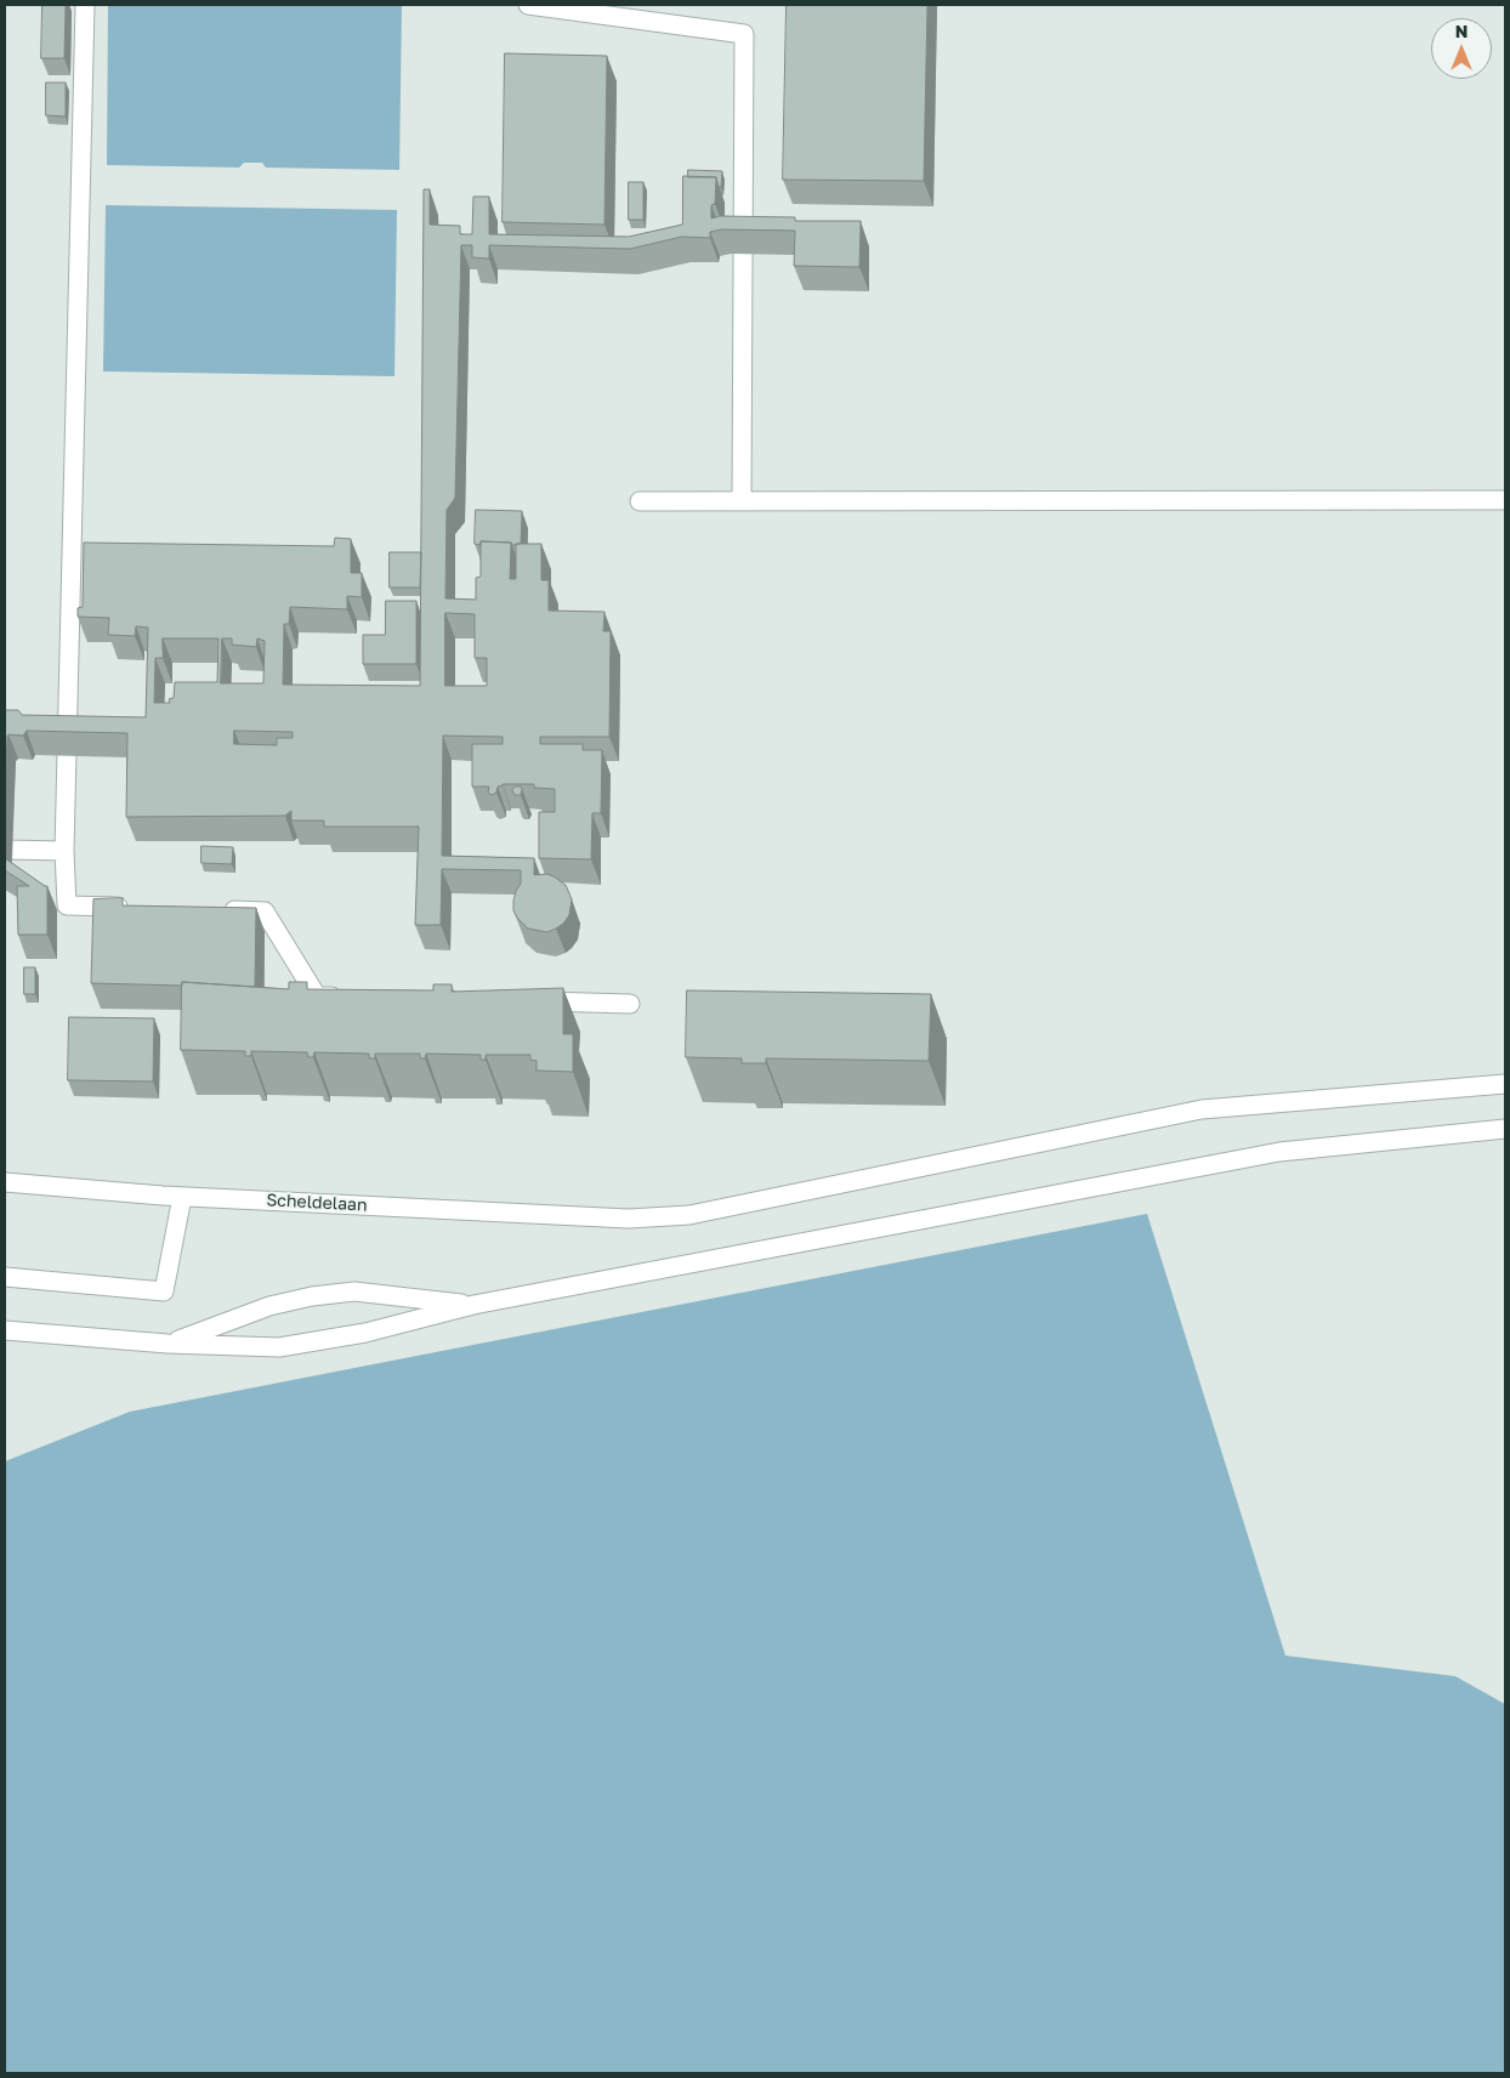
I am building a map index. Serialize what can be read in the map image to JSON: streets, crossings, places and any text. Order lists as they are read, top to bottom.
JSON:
{
  "streets": {
    "lane": ["Scheldelaan"]
  },
  "north": "top"
}
